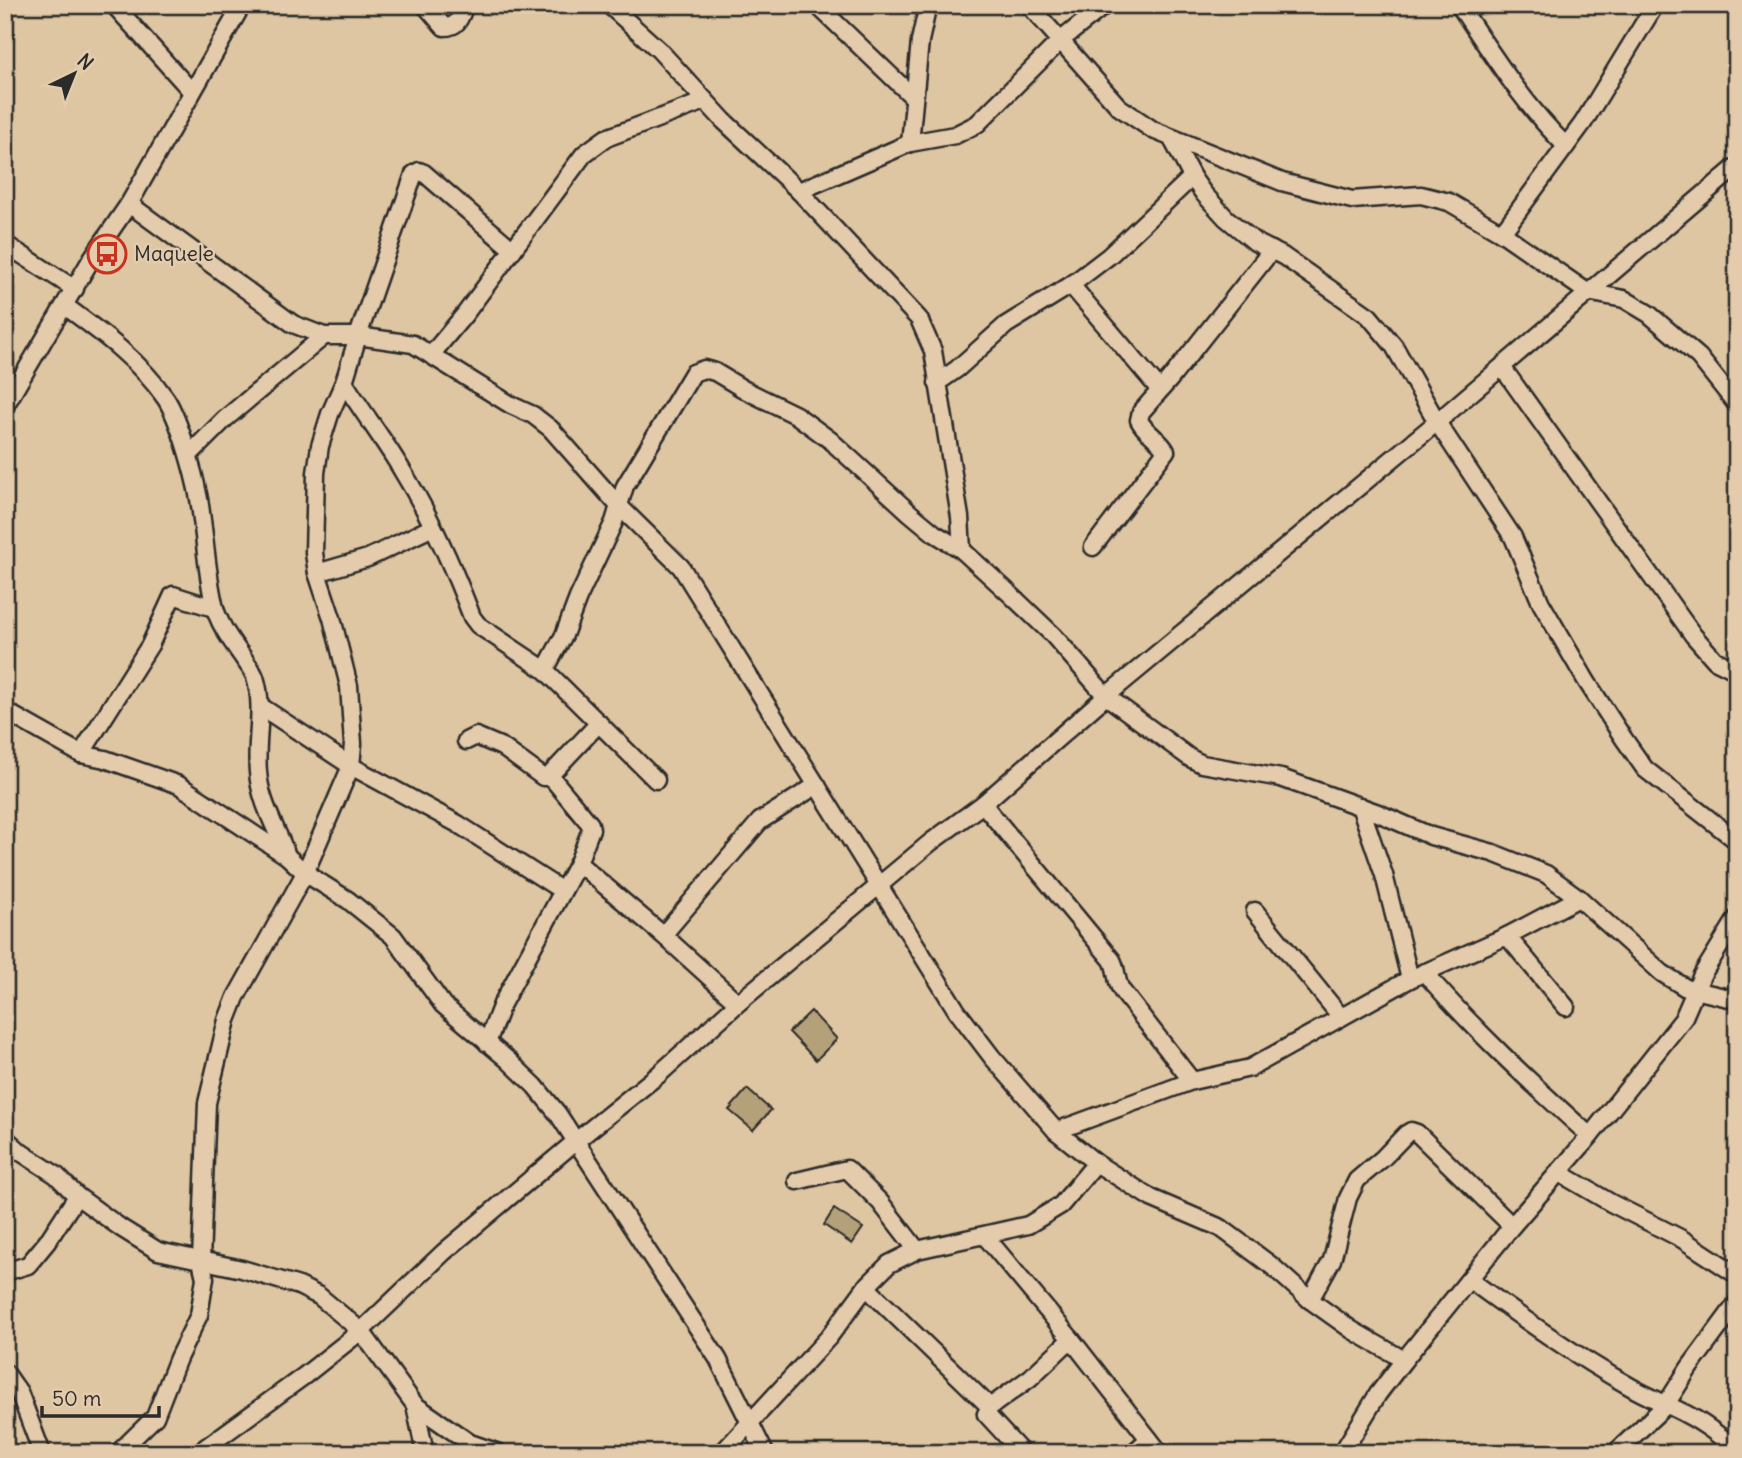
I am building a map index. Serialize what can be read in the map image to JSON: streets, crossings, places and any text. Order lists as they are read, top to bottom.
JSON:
{
  "places": {
    "bus stop": ["Maquele"]
  },
  "scale_bar": "50 m",
  "north": "top right"
}
